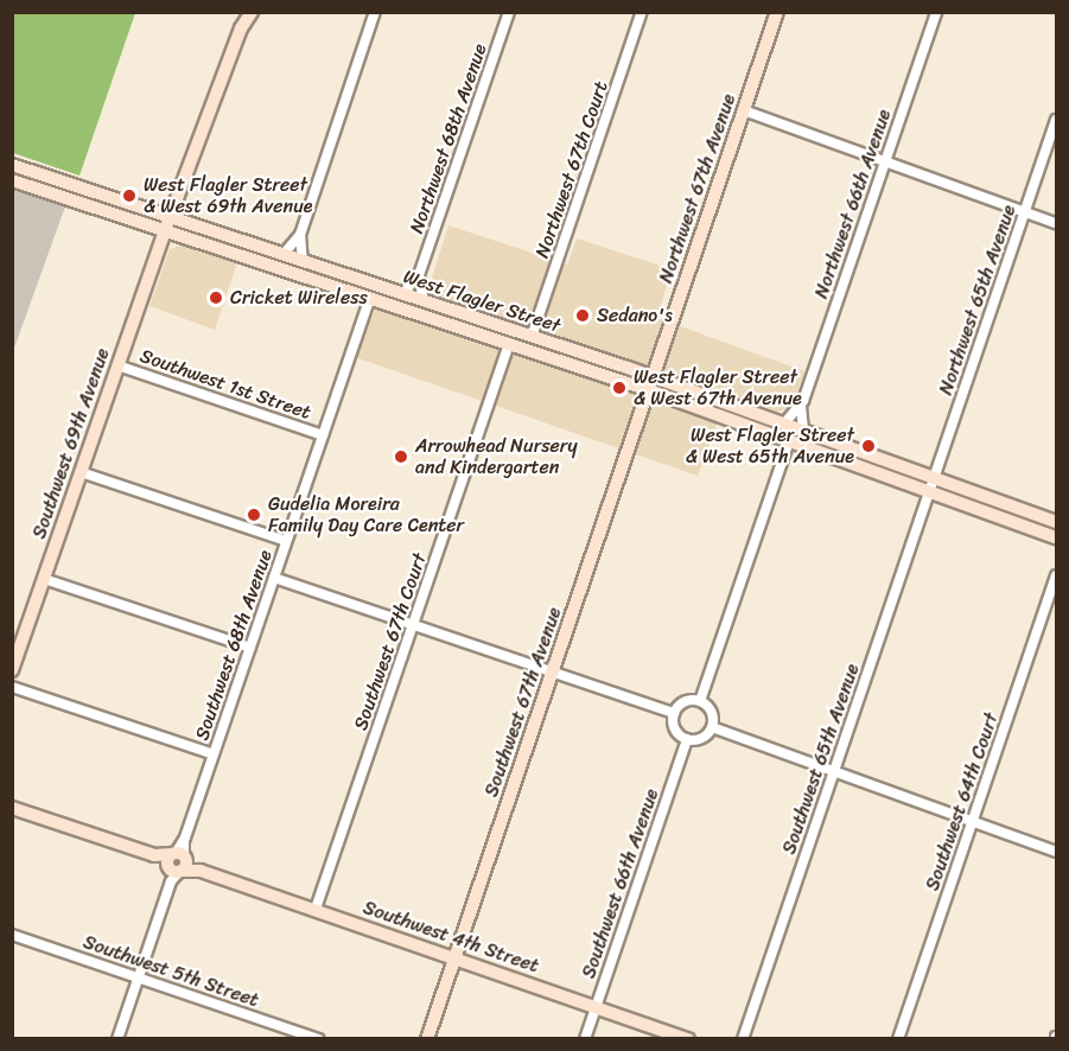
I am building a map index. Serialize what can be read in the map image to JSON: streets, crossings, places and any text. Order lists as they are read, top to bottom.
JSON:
{
  "streets": {
    "main road": [
      "Northwest 67th Avenue",
      "West Flagler Street",
      "Southwest 69th Avenue",
      "Southwest 67th Avenue",
      "Southwest 4th Street"
    ],
    "street": [
      "Northwest 68th Avenue",
      "Northwest 67th Court",
      "Northwest 66th Avenue",
      "Northwest 65th Avenue",
      "Southwest 1st Street",
      "Southwest 67th Court",
      "Southwest 68th Avenue",
      "Southwest 65th Avenue",
      "Southwest 64th Court",
      "Southwest 66th Avenue",
      "Southwest 5th Street"
    ]
  },
  "crossings": [
    ["Northwest 68th Avenue", "West Flagler Street"],
    ["Northwest 67th Court", "West Flagler Street"],
    ["Northwest 67th Avenue", "West Flagler Street"],
    ["Northwest 67th Avenue", "Southwest 67th Avenue"],
    ["Northwest 66th Avenue", "West Flagler Street"],
    ["Northwest 65th Avenue", "West Flagler Street"],
    ["Northwest 65th Avenue", "Southwest 65th Avenue"],
    ["West Flagler Street", "Southwest 69th Avenue"],
    ["West Flagler Street", "Southwest 67th Court"],
    ["West Flagler Street", "Southwest 68th Avenue"],
    ["West Flagler Street", "Southwest 67th Avenue"],
    ["West Flagler Street", "Southwest 65th Avenue"],
    ["Southwest 1st Street", "Southwest 69th Avenue"],
    ["Southwest 1st Street", "Southwest 68th Avenue"],
    ["Southwest 67th Court", "Southwest 4th Street"],
    ["Southwest 68th Avenue", "Southwest 4th Street"],
    ["Southwest 68th Avenue", "Southwest 5th Street"],
    ["Southwest 67th Avenue", "Southwest 4th Street"],
    ["Southwest 66th Avenue", "Southwest 4th Street"]
  ],
  "places": [
    "West Flagler Street & West 69th Avenue",
    "Cricket Wireless",
    "Sedano's",
    "West Flagler Street & West 67th Avenue",
    "West Flagler Street & West 65th Avenue",
    "Arrowhead Nursery and Kindergarten",
    "Gudelia Moreira Family Day Care Center"
  ]
}
